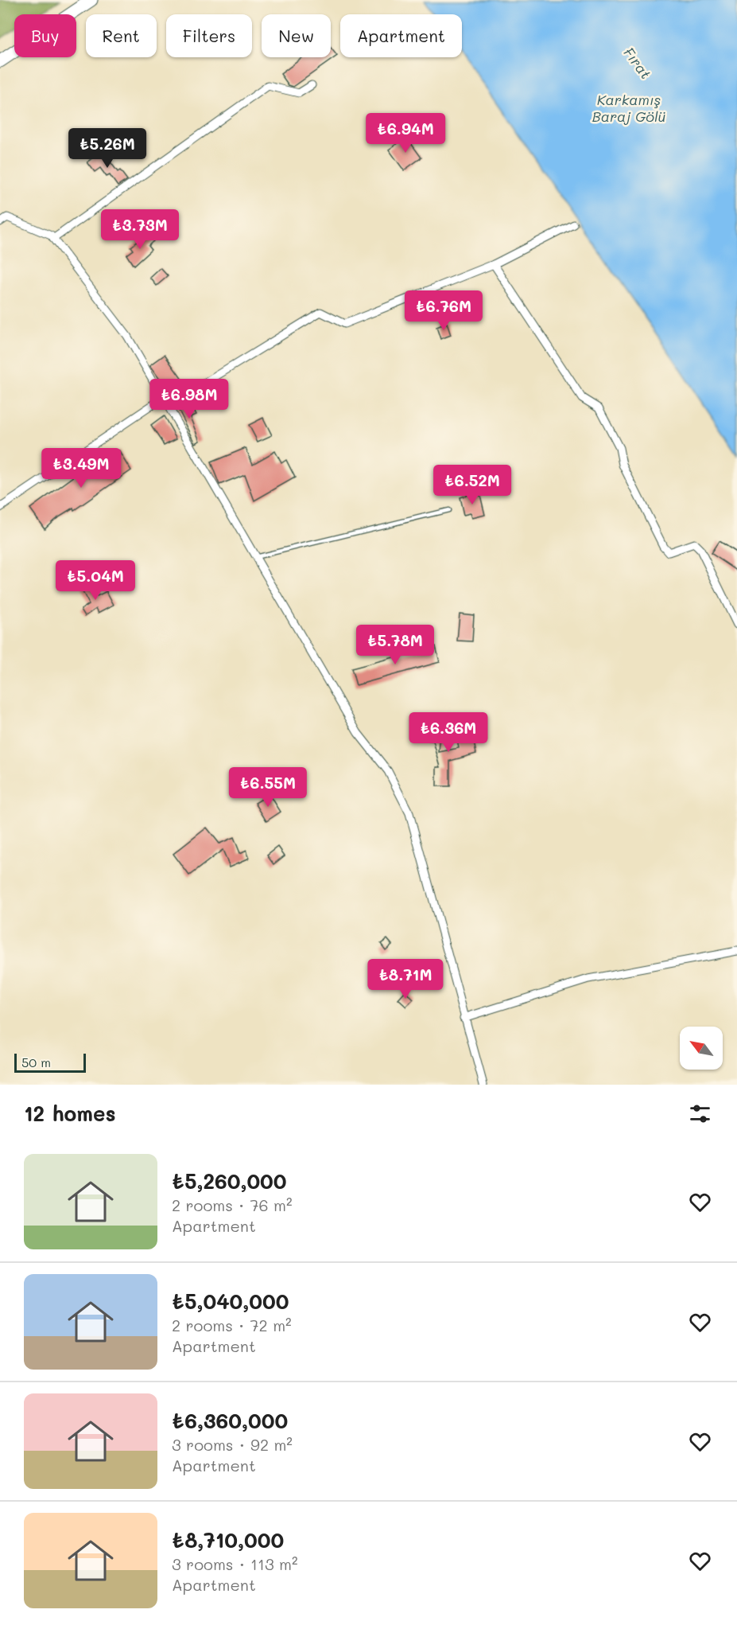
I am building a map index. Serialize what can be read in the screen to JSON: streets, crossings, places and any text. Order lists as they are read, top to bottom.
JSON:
{
  "water": ["Fırat", "Karkamış Baraj Gölü"],
  "scale_bar": "50 m",
  "north": "top left",
  "page": {
    "chip": [
      "Buy",
      "Rent",
      "Filters",
      "New",
      "Apartment"
    ],
    "price": [
      "₺6.94M",
      "₺5.26M",
      "₺3.73M",
      "₺6.76M",
      "₺6.98M",
      "₺3.49M",
      "₺6.52M",
      "₺5.04M",
      "₺5.78M",
      "₺6.36M",
      "₺6.55M",
      "₺8.71M"
    ],
    "scale": "50 m",
    "heading": "12 homes",
    "list": [
      {
        "name": "₺5,260,000",
        "note": "2 rooms · 76 m² · Apartment"
      },
      {
        "name": "₺5,040,000",
        "note": "2 rooms · 72 m² · Apartment"
      },
      {
        "name": "₺6,360,000",
        "note": "3 rooms · 92 m² · Apartment"
      },
      {
        "name": "₺8,710,000",
        "note": "3 rooms · 113 m² · Apartment"
      }
    ]
  }
}
